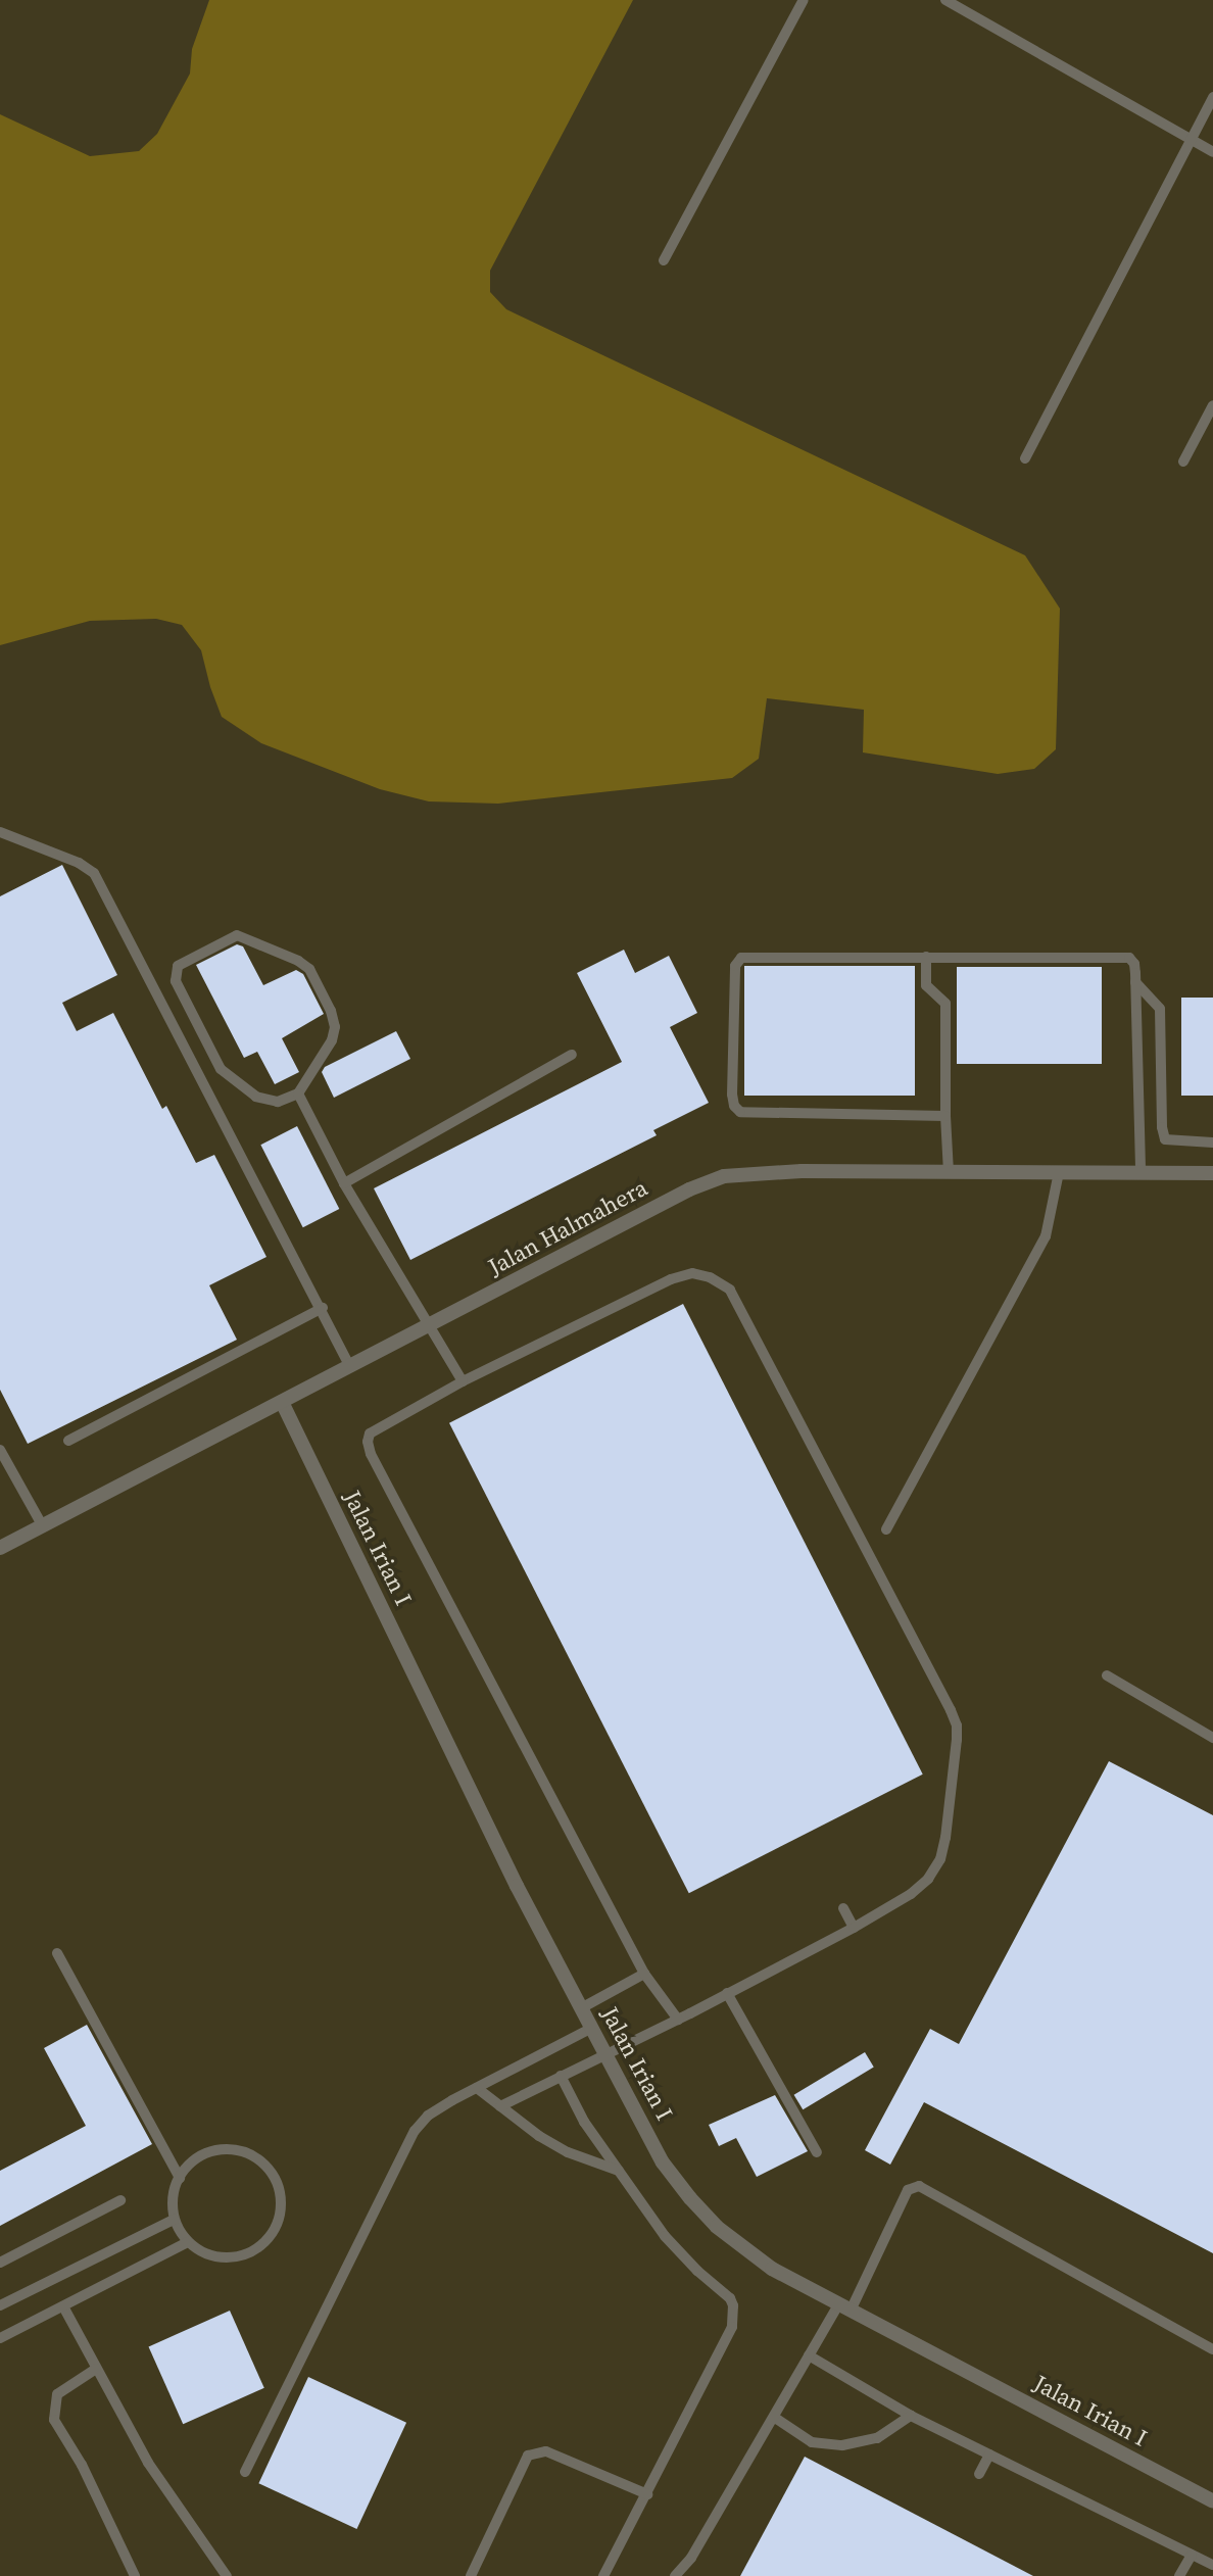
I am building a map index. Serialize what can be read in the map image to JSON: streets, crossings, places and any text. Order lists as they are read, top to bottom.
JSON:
{
  "streets": {
    "street": ["Jalan Halmahera", "Jalan Irian I"]
  },
  "crossings": [
    ["Jalan Halmahera", "Jalan Irian I"]
  ]
}
